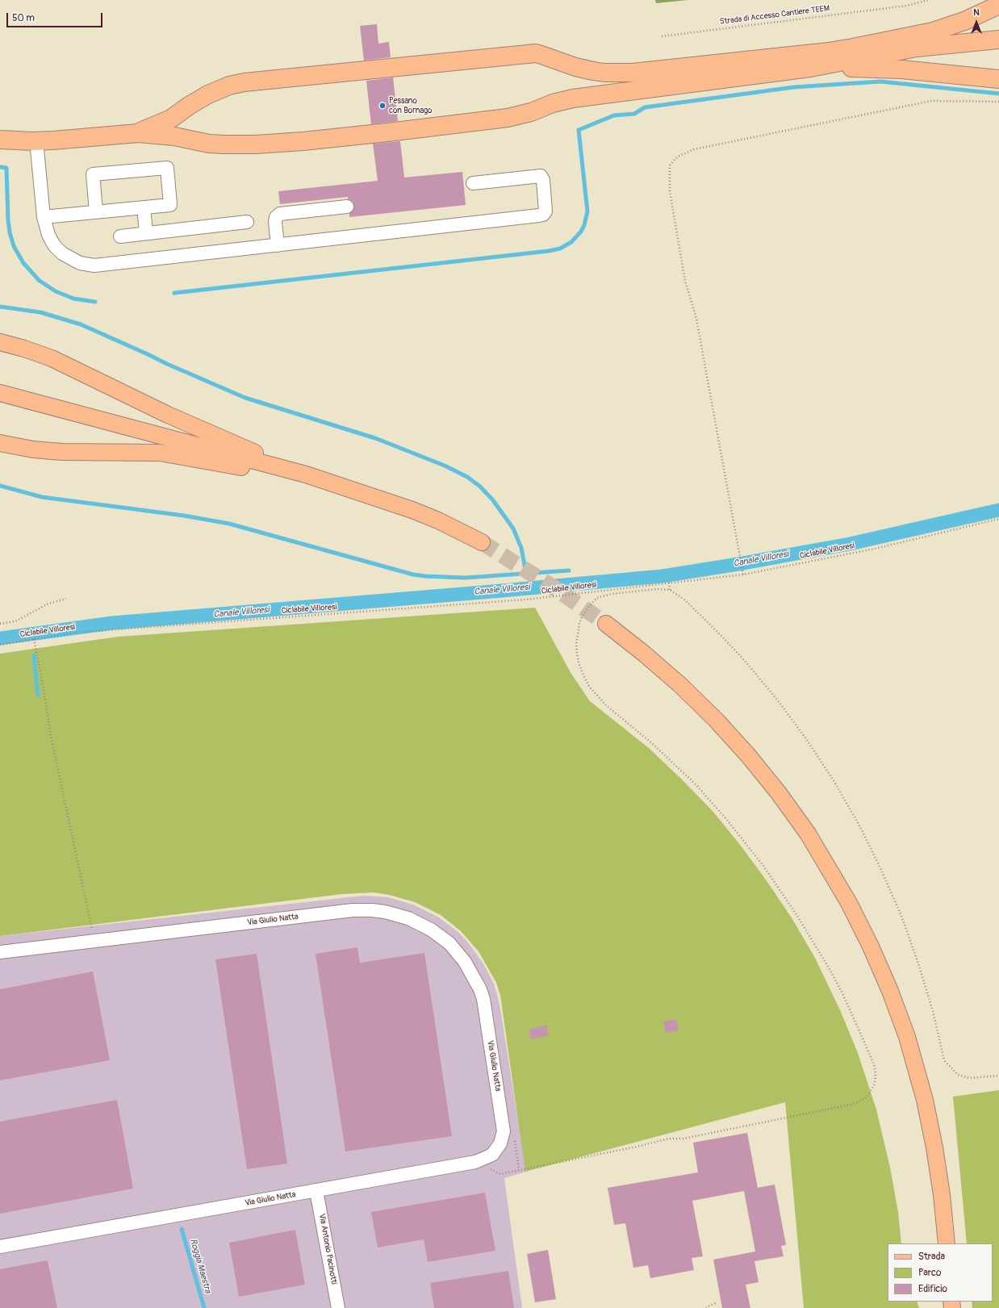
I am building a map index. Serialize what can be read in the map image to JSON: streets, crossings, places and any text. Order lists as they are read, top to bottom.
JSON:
{
  "streets": {
    "street": ["Via Giulio Natta", "Via Antonio Pacinotti"],
    "path": ["Strada di Accesso Cantiere TEEM", "Ciclabile Villoresi"]
  },
  "crossings": [
    ["Via Giulio Natta", "Via Antonio Pacinotti"]
  ],
  "water": ["Canale Villoresi", "Roggia Maestra"],
  "places": ["Pessano con Bornago"],
  "legend": ["Strada", "Parco", "Edificio"],
  "scale_bar": "50 m",
  "north": "top"
}
